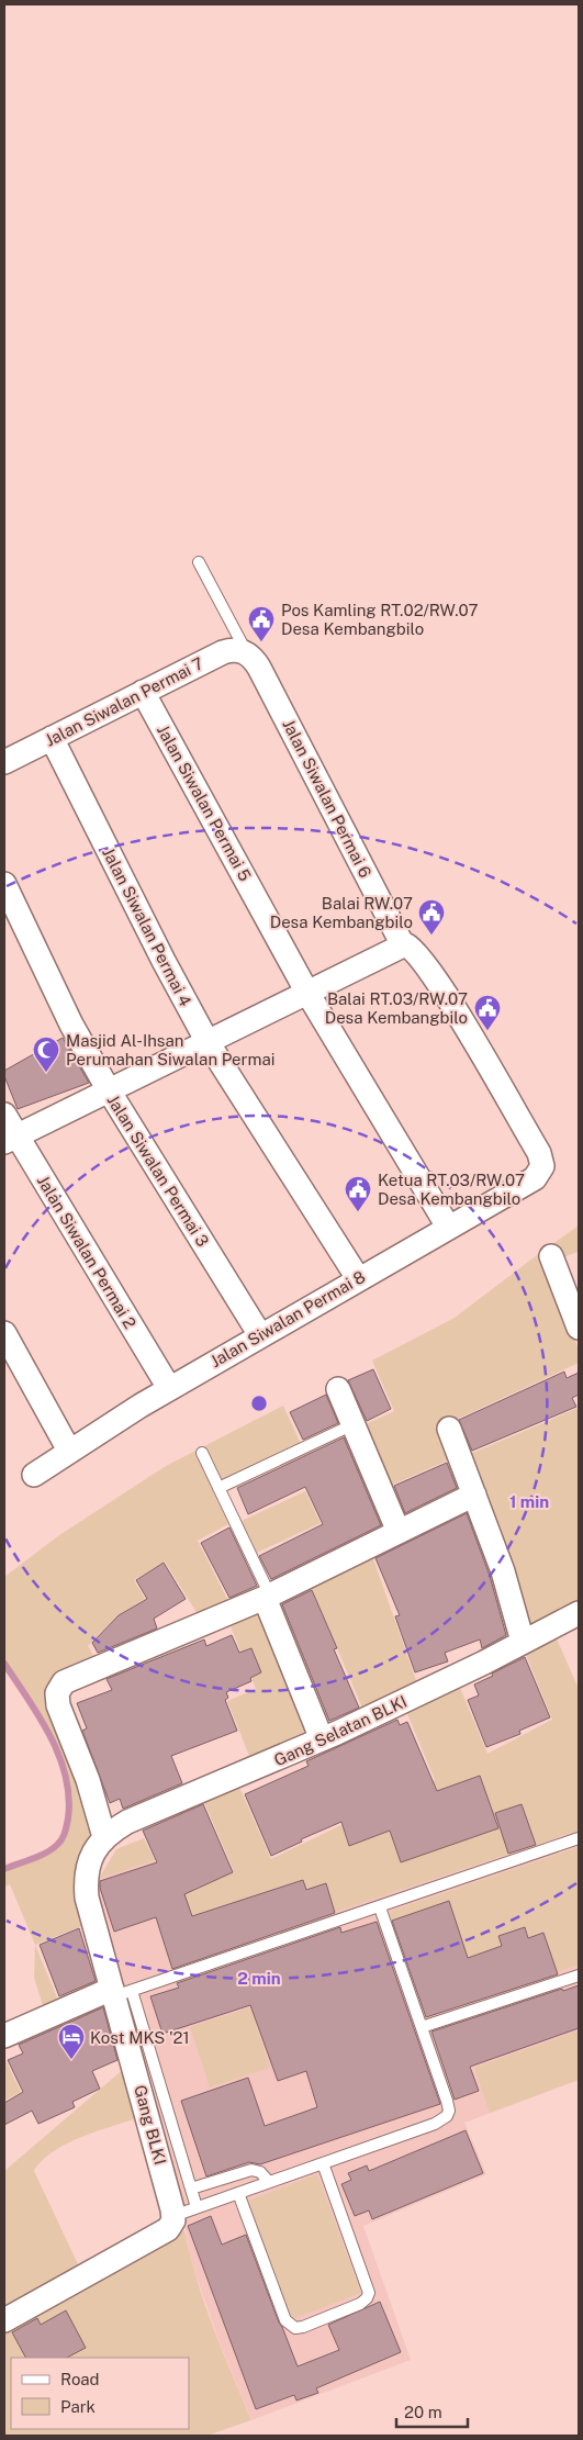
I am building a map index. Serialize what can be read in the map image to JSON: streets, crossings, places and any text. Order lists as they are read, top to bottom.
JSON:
{
  "streets": {
    "street": [
      "Jalan Siwalan Permai 7",
      "Jalan Siwalan Permai 6",
      "Jalan Siwalan Permai 5",
      "Jalan Siwalan Permai 4",
      "Jalan Siwalan Permai 3",
      "Jalan Siwalan Permai 2",
      "Jalan Siwalan Permai 8",
      "Gang Selatan BLKI",
      "Gang BLKI"
    ]
  },
  "crossings": [
    ["Jalan Siwalan Permai 7", "Jalan Siwalan Permai 6"],
    ["Jalan Siwalan Permai 7", "Jalan Siwalan Permai 5"],
    ["Jalan Siwalan Permai 7", "Jalan Siwalan Permai 4"],
    ["Jalan Siwalan Permai 6", "Jalan Siwalan Permai 8"],
    ["Jalan Siwalan Permai 5", "Jalan Siwalan Permai 8"],
    ["Jalan Siwalan Permai 4", "Jalan Siwalan Permai 8"],
    ["Jalan Siwalan Permai 3", "Jalan Siwalan Permai 8"],
    ["Jalan Siwalan Permai 2", "Jalan Siwalan Permai 8"],
    ["Gang Selatan BLKI", "Gang BLKI"]
  ],
  "places": {
    "public building": [
      "Pos Kamling RT.02/RW.07 Desa Kembangbilo",
      "Balai RW.07 Desa Kembangbilo",
      "Balai RT.03/RW.07 Desa Kembangbilo",
      "Ketua RT.03/RW.07 Desa Kembangbilo"
    ],
    "mosque": ["Masjid Al-Ihsan Perumahan Siwalan Permai"],
    "hotel": ["Kost MKS '21"]
  },
  "legend": ["Road", "Park"],
  "scale_bar": "20 m",
  "rings": ["1 min", "2 min"]
}
